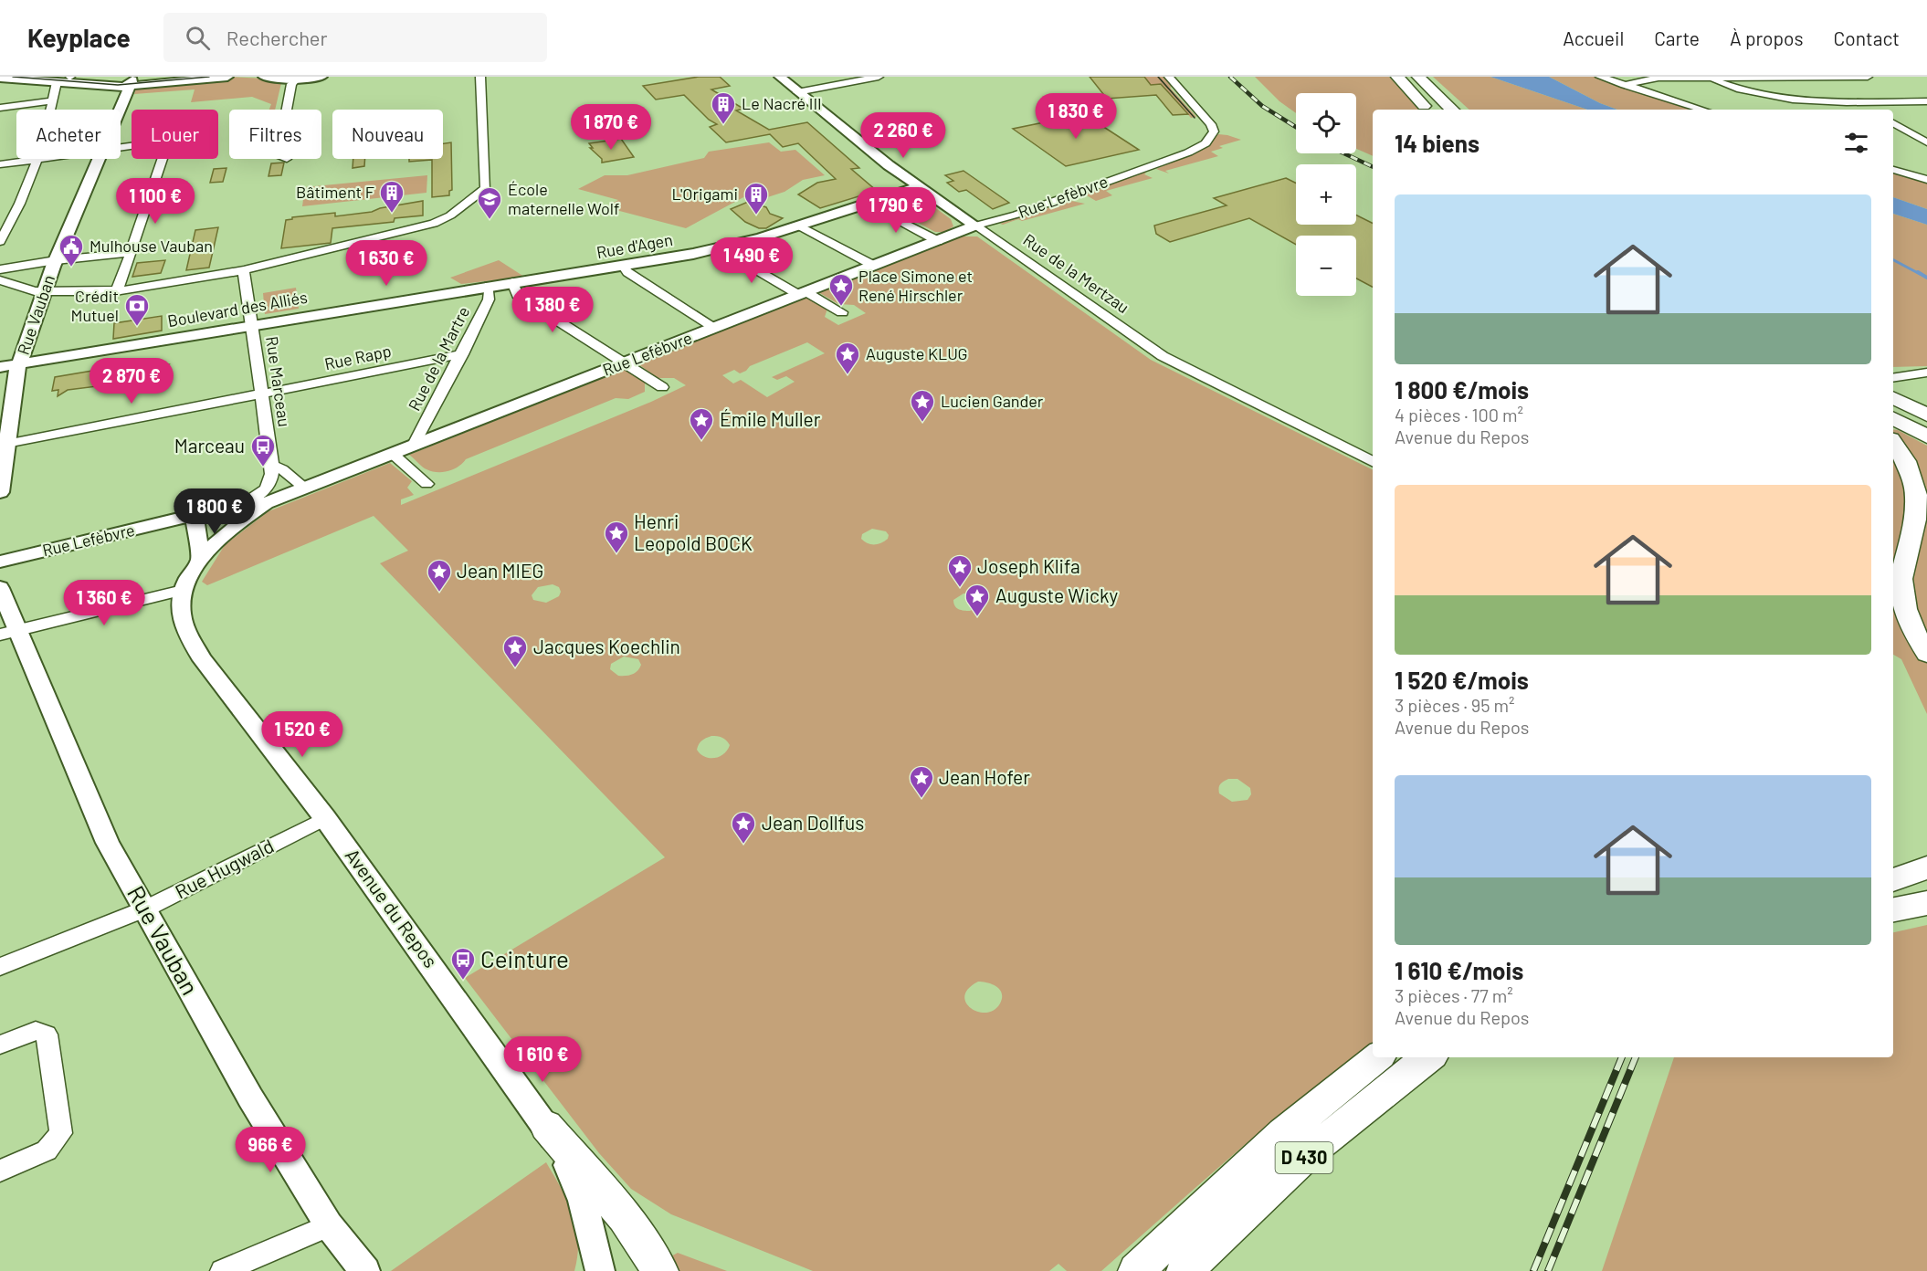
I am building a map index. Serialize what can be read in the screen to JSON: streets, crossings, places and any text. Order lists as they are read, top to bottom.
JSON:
{
  "streets": {
    "highway": ["D 430"],
    "main road": [
      "Rue Lefèbvre",
      "Rue d'Agen",
      "Rue de la Mertzau",
      "Boulevard des Alliés",
      "Rue Vauban",
      "Avenue du Repos"
    ],
    "street": [
      "Rue Rapp",
      "Rue de la Martre",
      "Rue Marceau",
      "Rue Hugwald"
    ]
  },
  "crossings": [
    ["Rue Lefèbvre", "Rue de la Mertzau"],
    ["Rue Lefèbvre", "Rue de la Martre"],
    ["Rue Lefèbvre", "Rue Marceau"],
    ["Rue Lefèbvre", "Avenue du Repos"],
    ["Rue d'Agen", "Rue de la Mertzau"],
    ["Rue d'Agen", "Boulevard des Alliés"],
    ["Boulevard des Alliés", "Rue Vauban"],
    ["Boulevard des Alliés", "Rue de la Martre"],
    ["Boulevard des Alliés", "Rue Marceau"],
    ["Rue Vauban", "Rue Rapp"],
    ["Rue Vauban", "Rue Hugwald"],
    ["Rue Rapp", "Rue de la Martre"],
    ["Rue Rapp", "Rue Marceau"],
    ["Rue Hugwald", "Avenue du Repos"]
  ],
  "places": {
    "building": ["Le Nacré III", "Bâtiment F", "L'Origami"],
    "school or university": ["École maternelle Wolf"],
    "public building": ["Mulhouse Vauban"],
    "place": [
      "Place Simone et René Hirschler",
      "Auguste KLUG",
      "Lucien Gander",
      "Émile Muller",
      "Henri Leopold BOCK",
      "Joseph Klifa",
      "Jean MIEG",
      "Auguste Wicky",
      "Jacques Koechlin",
      "Jean Hofer",
      "Jean Dollfus"
    ],
    "bank": ["Crédit Mutuel"],
    "bus stop": ["Marceau", "Ceinture"]
  },
  "page": {
    "header": "Keyplace",
    "search": "Rechercher",
    "nav": [
      "Accueil",
      "Carte",
      "À propos",
      "Contact"
    ],
    "map_buttons": ["+", "−"],
    "price": [
      "1 830 €",
      "1 870 €",
      "2 260 €",
      "1 100 €",
      "1 790 €",
      "1 490 €",
      "1 630 €",
      "1 380 €",
      "2 870 €",
      "1 800 €",
      "1 360 €",
      "1 520 €",
      "1 610 €",
      "966 €"
    ],
    "chip": [
      "Acheter",
      "Louer",
      "Filtres",
      "Nouveau"
    ],
    "heading": "14 biens",
    "list": [
      {
        "name": "1 800 €/mois",
        "note": "4 pièces · 100 m² · Avenue du Repos"
      },
      {
        "name": "1 520 €/mois",
        "note": "3 pièces · 95 m² · Avenue du Repos"
      },
      {
        "name": "1 610 €/mois",
        "note": "3 pièces · 77 m² · Avenue du Repos"
      }
    ]
  }
}
